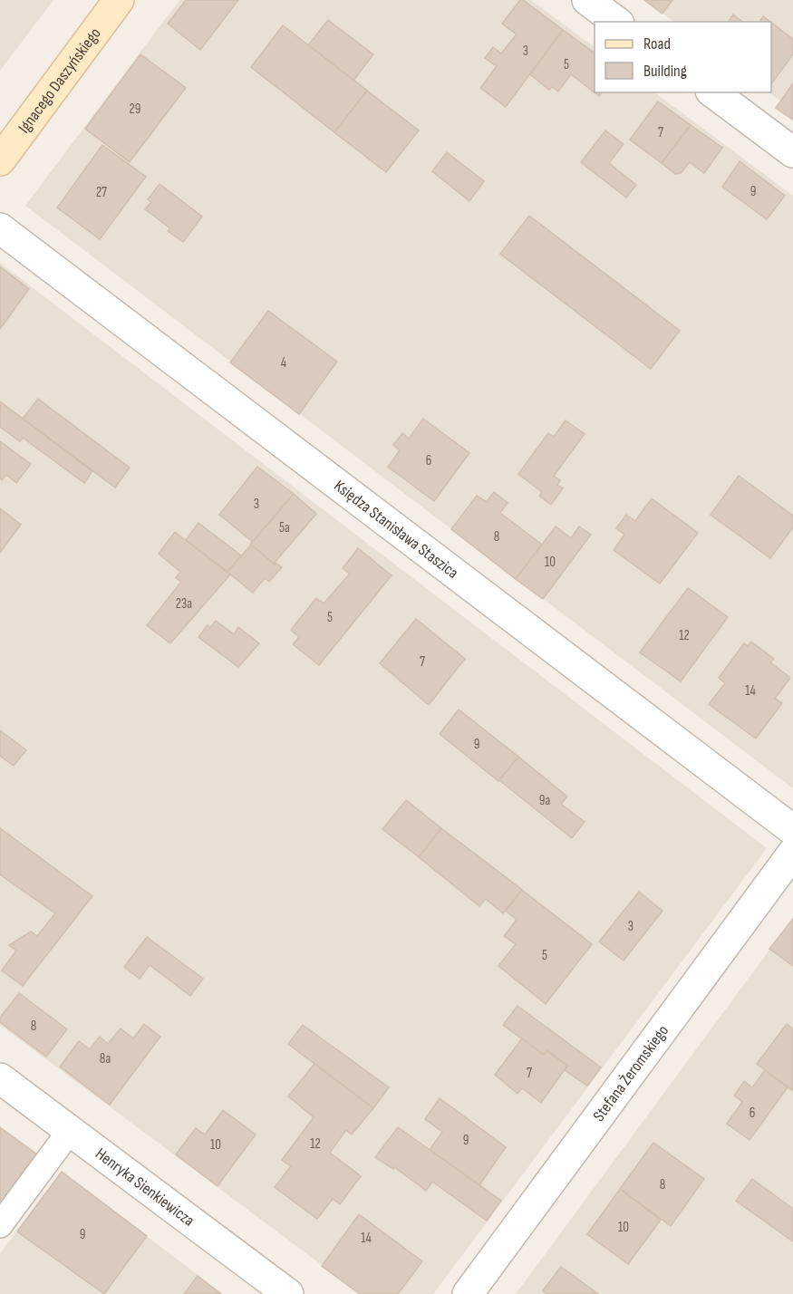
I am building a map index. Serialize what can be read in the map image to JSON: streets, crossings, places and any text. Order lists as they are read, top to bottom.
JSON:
{
  "streets": {
    "street": [
      "Ignacego Daszyńskiego",
      "Księdza Stanisława Staszica",
      "Stefana Żeromskiego",
      "Henryka Sienkiewicza"
    ]
  },
  "house_numbers": [
    "3",
    "5",
    "29",
    "7",
    "9",
    "27",
    "4",
    "6",
    "3",
    "5a",
    "8",
    "10",
    "23a",
    "5",
    "12",
    "7",
    "14",
    "9",
    "9a",
    "3",
    "5",
    "8",
    "8a",
    "7",
    "6",
    "9",
    "12",
    "10",
    "8",
    "10",
    "9",
    "14"
  ],
  "legend": ["Road", "Building"]
}
